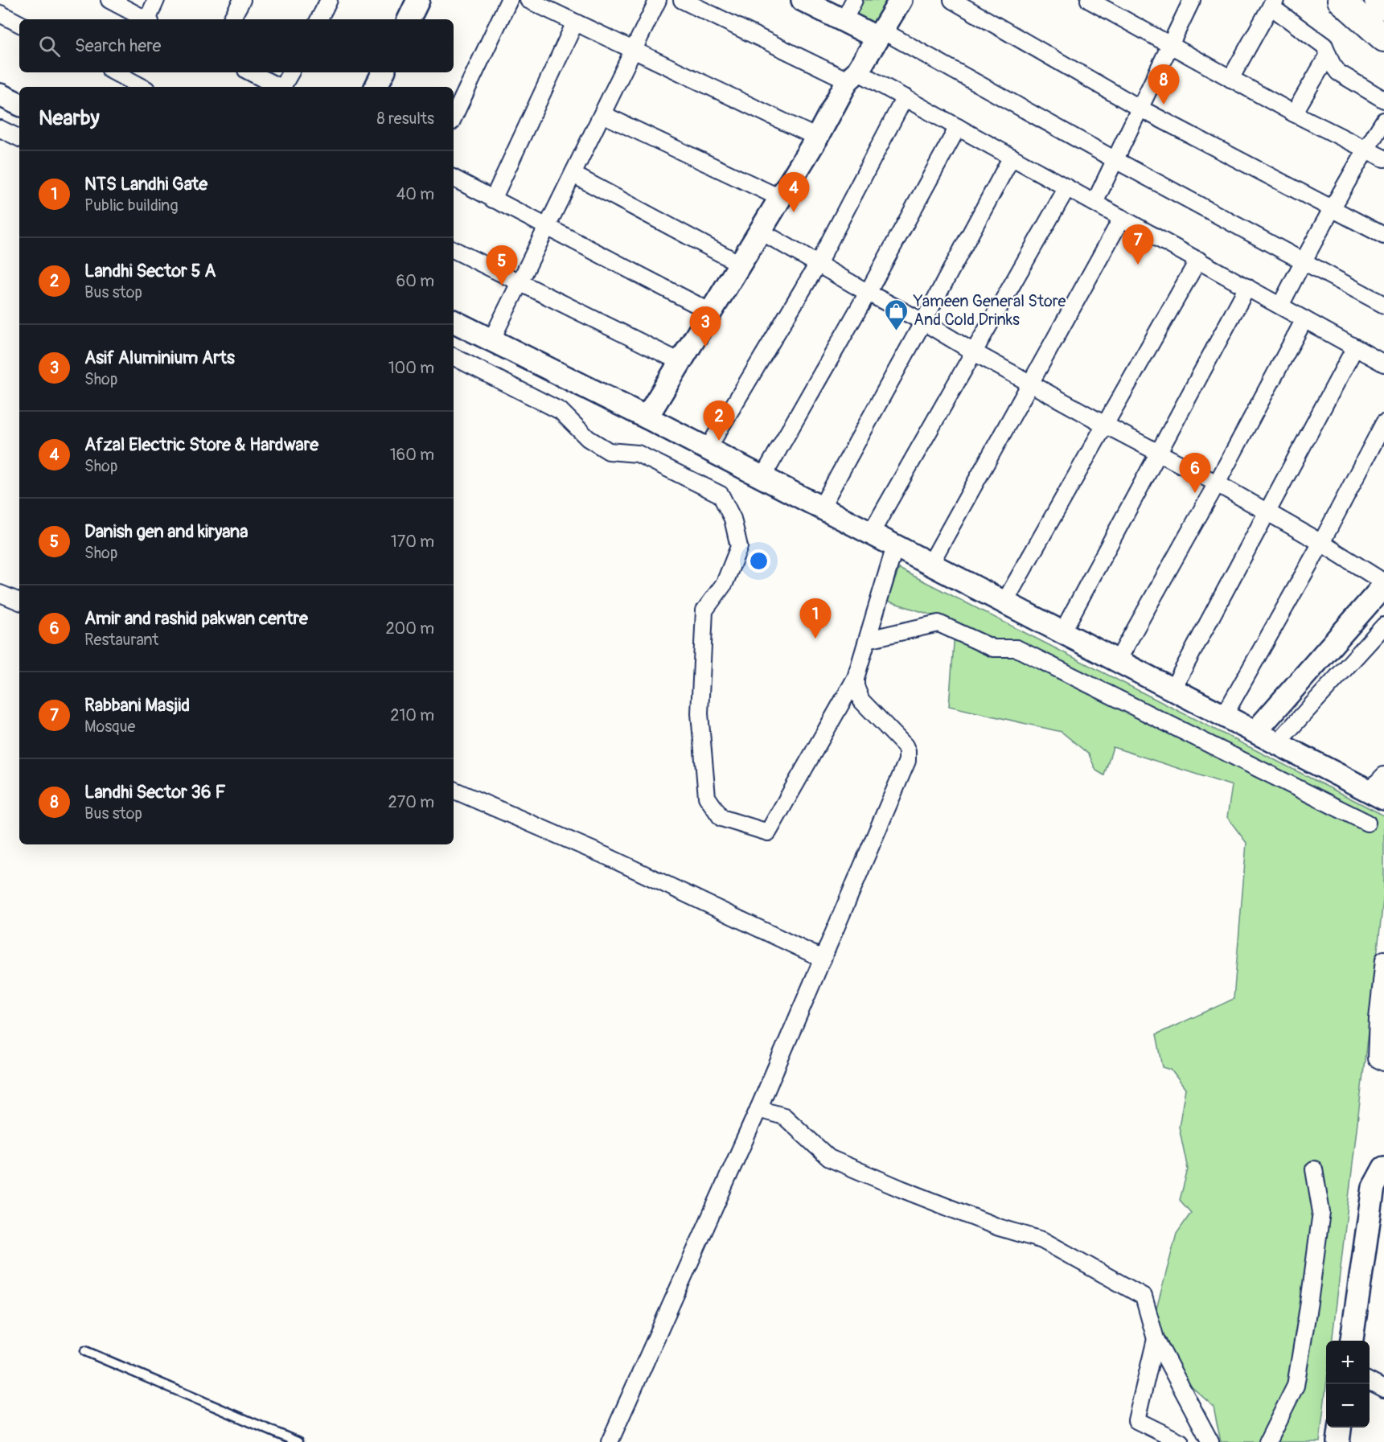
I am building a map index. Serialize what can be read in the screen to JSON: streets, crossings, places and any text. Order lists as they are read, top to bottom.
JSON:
{
  "places": {
    "shop": ["Yameen General Store And Cold Drinks"]
  },
  "page": {
    "search": "Search here",
    "pins": [
      "8",
      "4",
      "7",
      "5",
      "3",
      "2",
      "6",
      "1"
    ],
    "heading": ["Nearby", "8 results"],
    "list": [
      {
        "mark": "1",
        "name": "NTS Landhi Gate",
        "note": "Public building",
        "value": "40 m"
      },
      {
        "mark": "2",
        "name": "Landhi Sector 5 A",
        "note": "Bus stop",
        "value": "60 m"
      },
      {
        "mark": "3",
        "name": "Asif Aluminium Arts",
        "note": "Shop",
        "value": "100 m"
      },
      {
        "mark": "4",
        "name": "Afzal Electric Store & Hardware",
        "note": "Shop",
        "value": "160 m"
      },
      {
        "mark": "5",
        "name": "Danish gen and kiryana",
        "note": "Shop",
        "value": "170 m"
      },
      {
        "mark": "6",
        "name": "Amir and rashid pakwan centre",
        "note": "Restaurant",
        "value": "200 m"
      },
      {
        "mark": "7",
        "name": "Rabbani Masjid",
        "note": "Mosque",
        "value": "210 m"
      },
      {
        "mark": "8",
        "name": "Landhi Sector 36 F",
        "note": "Bus stop",
        "value": "270 m"
      }
    ],
    "map_buttons": ["+", "−"]
  }
}
